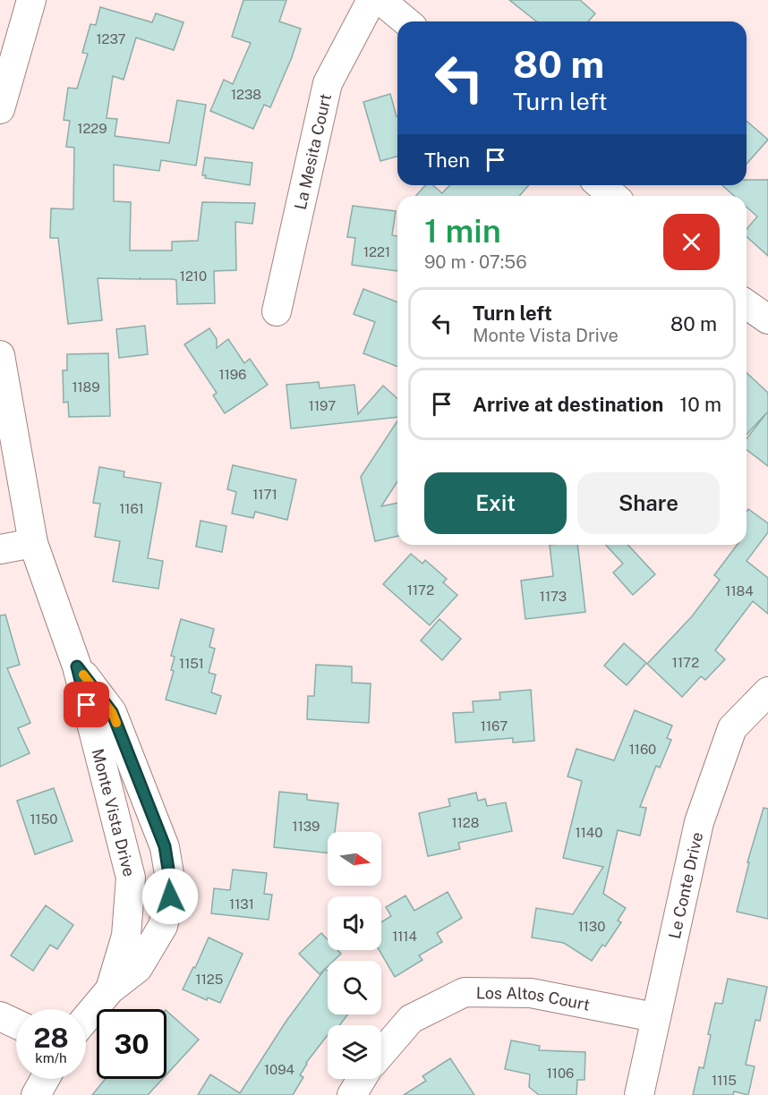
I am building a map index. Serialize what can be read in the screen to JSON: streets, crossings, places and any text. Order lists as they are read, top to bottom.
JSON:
{
  "streets": {
    "street": [
      "La Mesita Court",
      "Monte Vista Drive",
      "Le Conte Drive",
      "Los Altos Court"
    ]
  },
  "crossings": [
    ["Le Conte Drive", "Los Altos Court"]
  ],
  "house_numbers": [
    "1237",
    "1238",
    "1229",
    "1221",
    "1210",
    "1196",
    "1189",
    "1197",
    "1171",
    "1161",
    "1172",
    "1184",
    "1173",
    "1172",
    "1151",
    "1167",
    "1160",
    "1150",
    "1128",
    "1139",
    "1140",
    "1131",
    "1130",
    "1114",
    "1125",
    "1094",
    "1106",
    "1115"
  ],
  "north": "right",
  "page": {
    "turn": ["80 m", "Turn left"],
    "then": "Then",
    "heading": ["1 min", "90 m · 07:56"],
    "list": [
      {
        "name": "Turn left",
        "note": "Monte Vista Drive",
        "value": "80 m"
      },
      {
        "name": "Arrive at destination",
        "value": "10 m"
      }
    ],
    "buttons": ["Exit", "Share"],
    "speed": "28 km/h",
    "limit": "30"
  }
}
